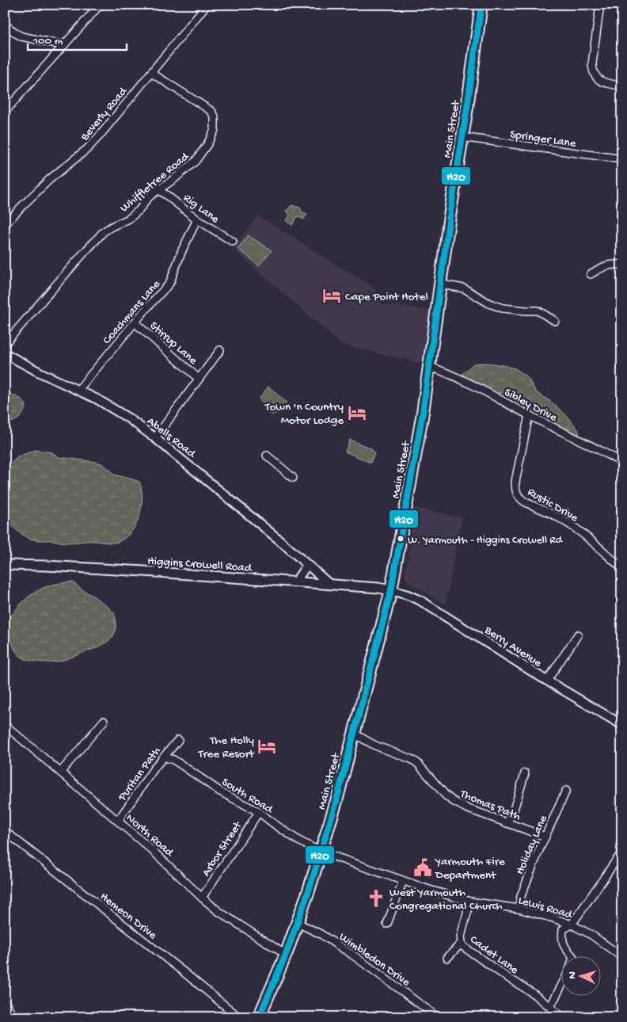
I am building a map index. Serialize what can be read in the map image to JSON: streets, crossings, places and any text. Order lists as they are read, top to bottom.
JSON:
{
  "streets": {
    "main road": ["Main Street", "Higgins Crowell Road"],
    "street": [
      "Beverly Road",
      "Springer Lane",
      "Whiffletree Road",
      "Rig Lane",
      "Coachmans Lane",
      "Stirrup Lane",
      "Sibley Drive",
      "Abells Road",
      "Rustic Drive",
      "Berry Avenue",
      "Puritan Path",
      "South Road",
      "Thomas Path",
      "North Road",
      "Holiday Lane",
      "Arbor Street",
      "Lewis Road",
      "Hemeon Drive",
      "Cadet Lane",
      "Wimbledon Drive"
    ]
  },
  "crossings": [
    ["Beverly Road", "Whiffletree Road"],
    ["Main Street", "Springer Lane"],
    ["Main Street", "Sibley Drive"],
    ["Main Street", "Higgins Crowell Road"],
    ["Main Street", "Berry Avenue"],
    ["Main Street", "South Road"],
    ["Main Street", "Thomas Path"],
    ["Main Street", "North Road"],
    ["Main Street", "Lewis Road"],
    ["Main Street", "Wimbledon Drive"],
    ["Whiffletree Road", "Rig Lane"],
    ["Rig Lane", "Coachmans Lane"],
    ["Coachmans Lane", "Stirrup Lane"],
    ["Coachmans Lane", "Abells Road"],
    ["Sibley Drive", "Rustic Drive"],
    ["Abells Road", "Higgins Crowell Road"],
    ["Higgins Crowell Road", "Berry Avenue"],
    ["Puritan Path", "South Road"],
    ["Puritan Path", "North Road"],
    ["South Road", "Arbor Street"],
    ["South Road", "Lewis Road"],
    ["Thomas Path", "Holiday Lane"],
    ["North Road", "Arbor Street"],
    ["Holiday Lane", "Lewis Road"],
    ["Lewis Road", "Cadet Lane"]
  ],
  "places": {
    "hotel": ["Cape Point Hotel", "Town 'n Country Motor Lodge", "The Holly Tree Resort"],
    "other": ["W. Yarmouth - Higgins Crowell Rd"],
    "public building": ["Yarmouth Fire Department"],
    "church": ["West Yarmouth Congregational Church"]
  },
  "lines": ["transit line H2O"],
  "scale_bar": "100 m",
  "north": "left"
}
